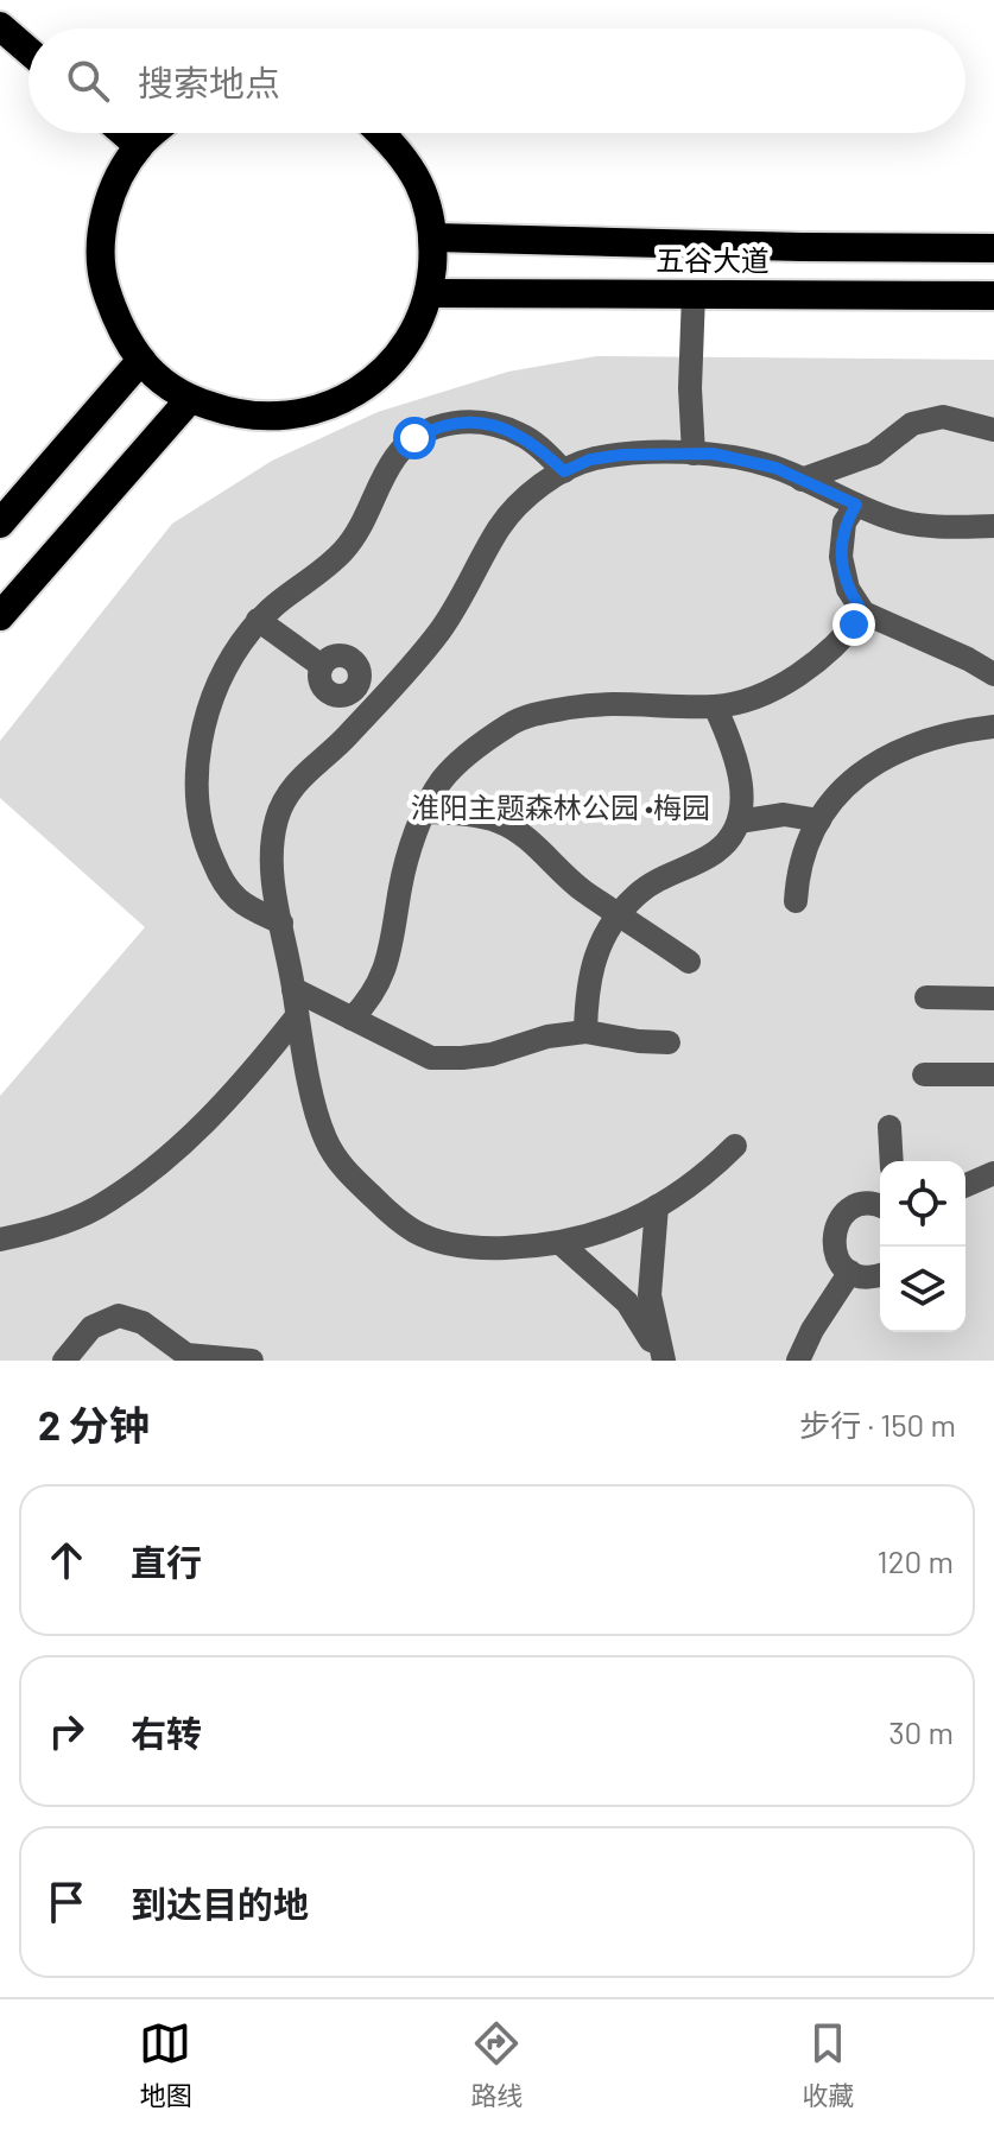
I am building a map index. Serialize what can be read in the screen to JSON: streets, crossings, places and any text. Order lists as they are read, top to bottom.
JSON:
{
  "streets": {
    "highway": ["五谷大道"]
  },
  "parks": ["淮阳主题森林公园 •梅园"],
  "page": {
    "search": "搜索地点",
    "heading": ["2 分钟", "步行 · 150 m"],
    "list": [
      ["直行", "120 m"],
      ["右转", "30 m"],
      "到达目的地"
    ],
    "nav": ["地图", "路线", "收藏"]
  }
}
